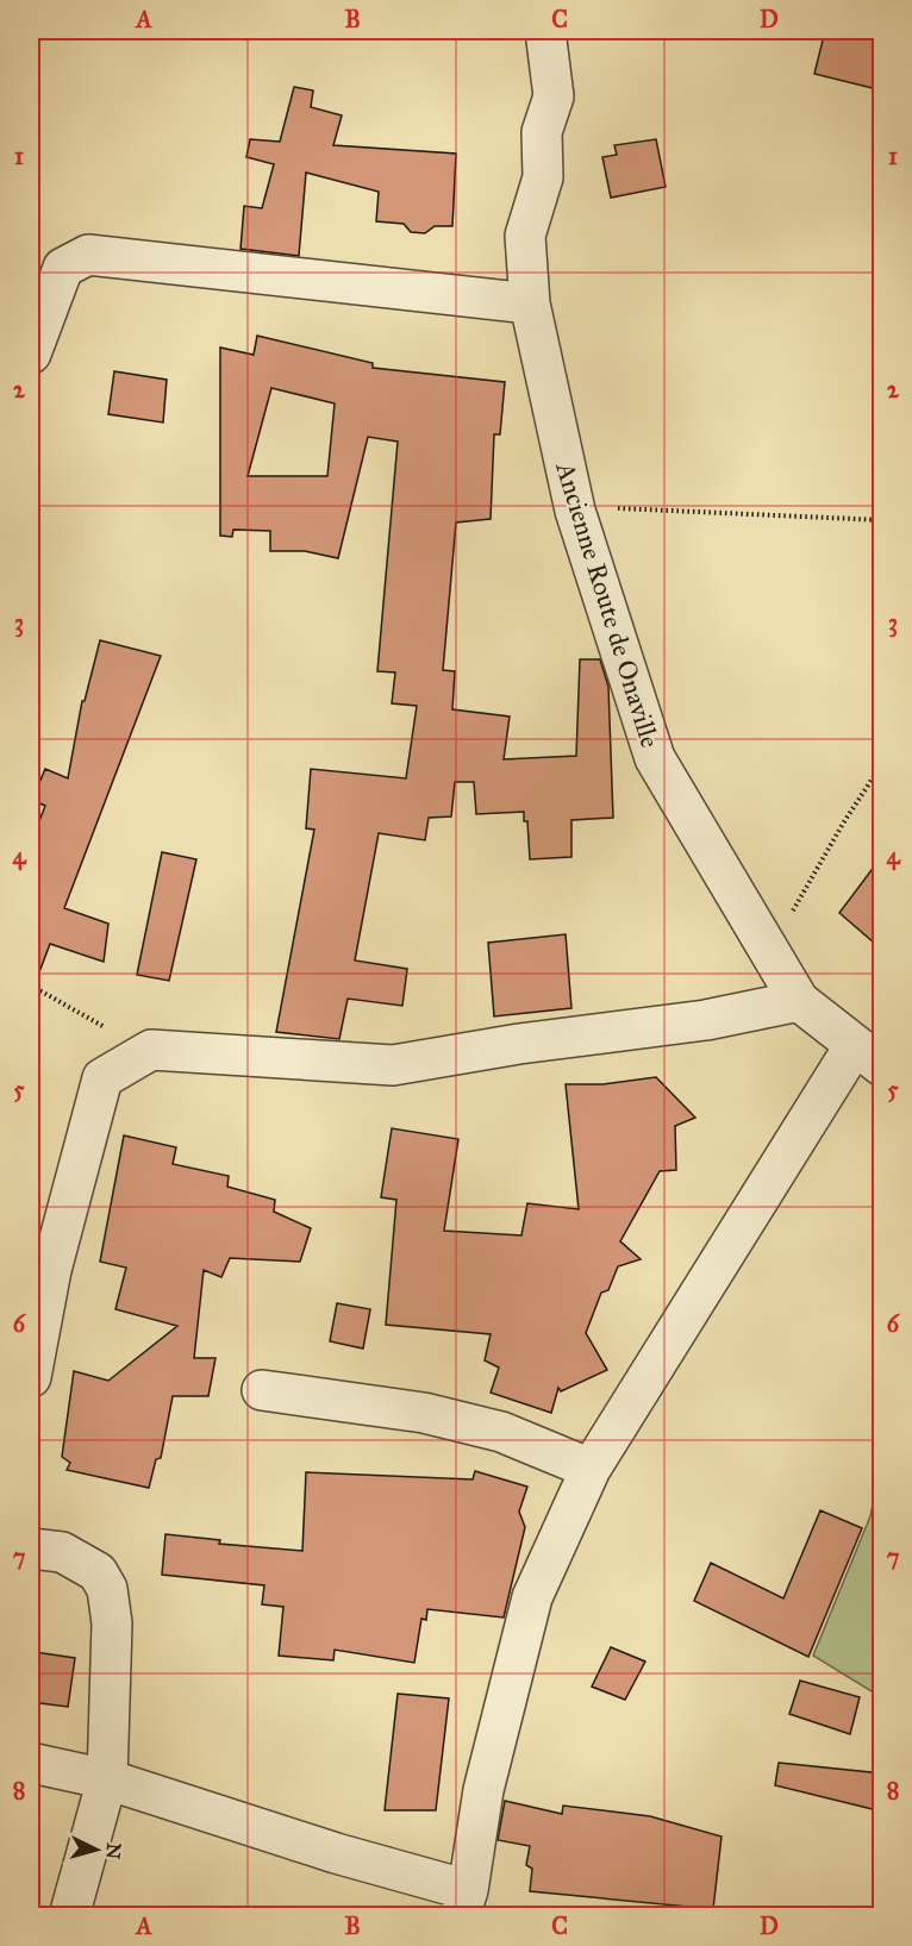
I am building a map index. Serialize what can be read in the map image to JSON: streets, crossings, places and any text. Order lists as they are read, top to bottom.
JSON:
{
  "streets": {
    "street": ["Ancienne Route de Onaville"]
  },
  "north": "right",
  "grid": {
    "columns": [
      "A",
      "B",
      "C",
      "D"
    ],
    "rows": [
      "1",
      "2",
      "3",
      "4",
      "5",
      "6",
      "7",
      "8"
    ]
  }
}
